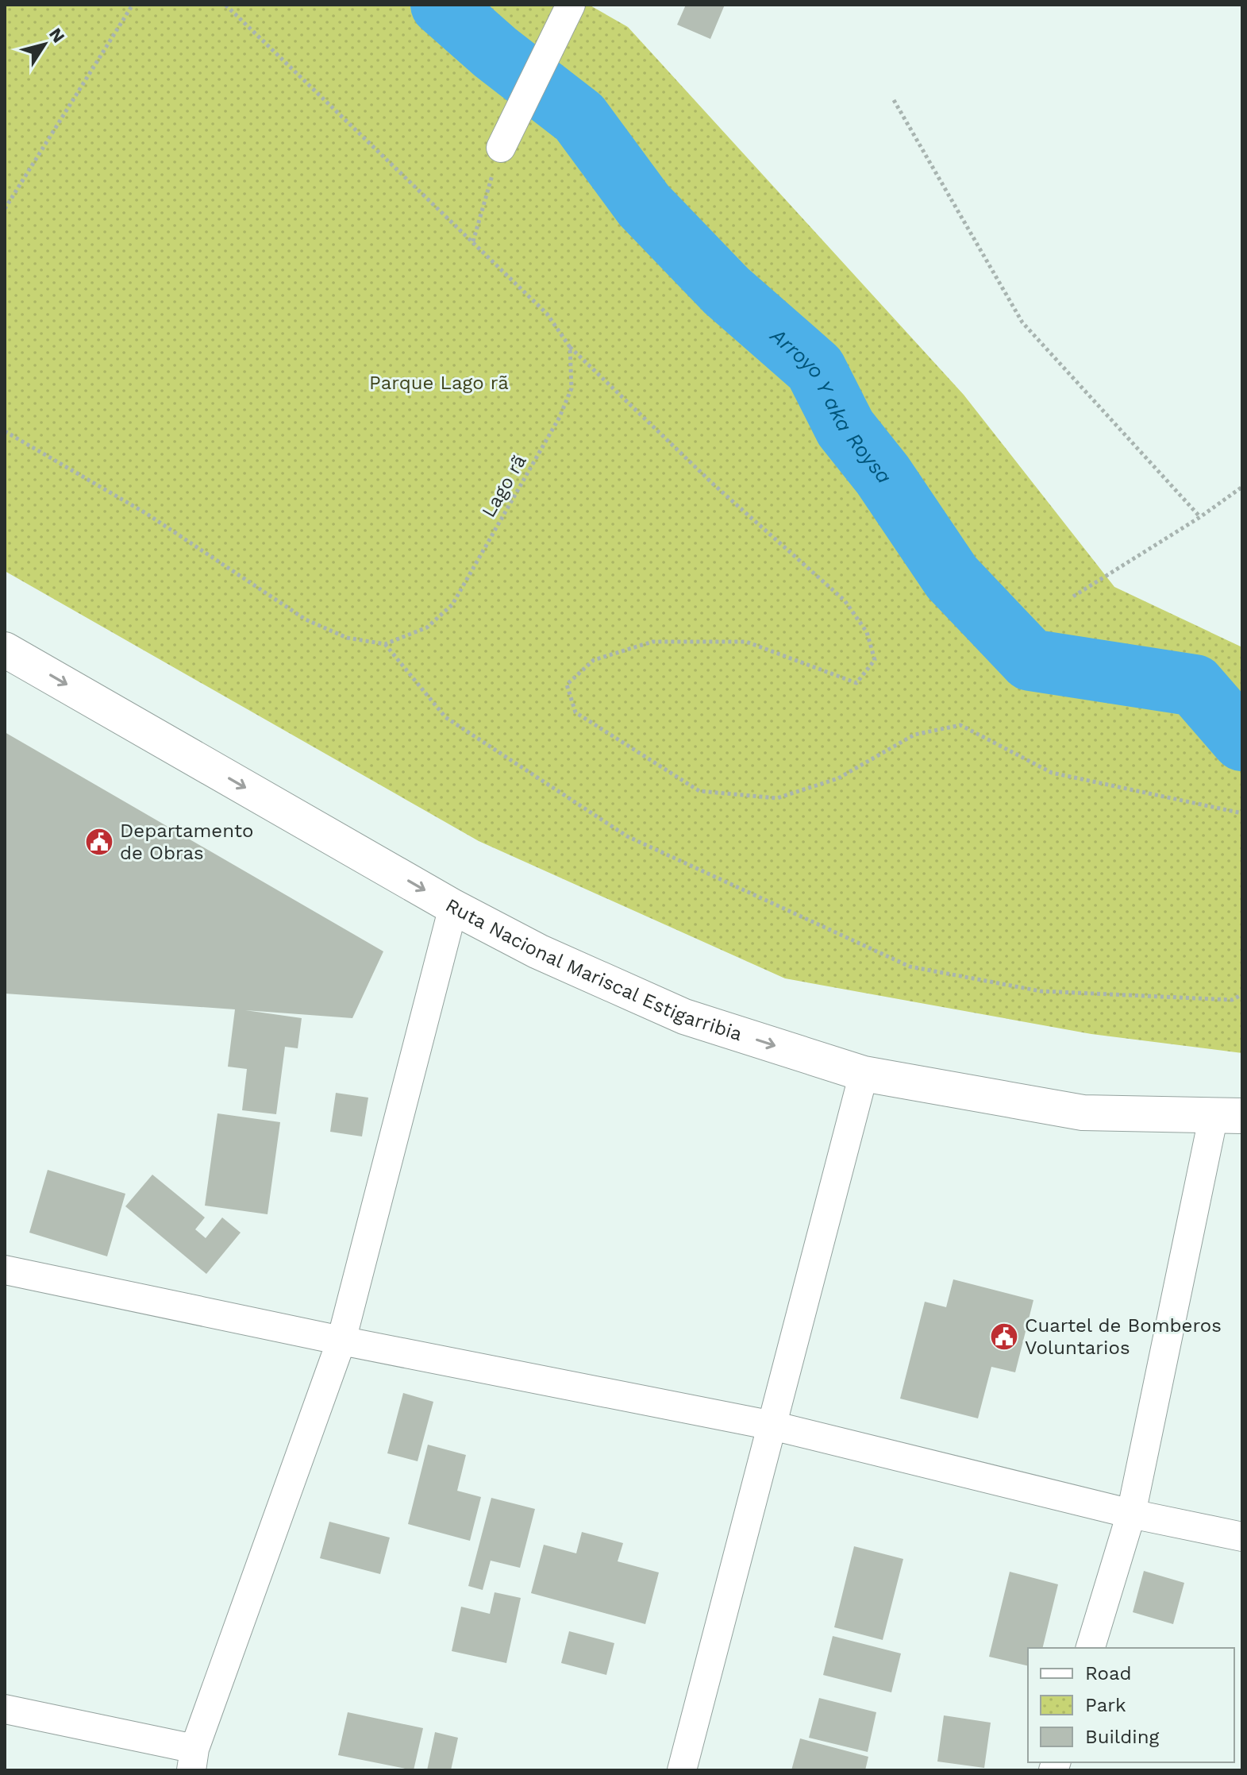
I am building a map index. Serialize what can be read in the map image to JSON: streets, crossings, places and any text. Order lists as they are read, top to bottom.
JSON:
{
  "streets": {
    "main road": ["Ruta Nacional Mariscal Estigarribia"],
    "path": ["Lago rã"]
  },
  "one_way": ["Ruta Nacional Mariscal Estigarribia"],
  "water": ["Arroyo Y aka Roysa"],
  "parks": ["Parque Lago rã"],
  "places": {
    "public building": ["Departamento de Obras", "Cuartel de Bomberos Voluntarios"]
  },
  "legend": ["Road", "Park", "Building"],
  "north": "top right"
}
